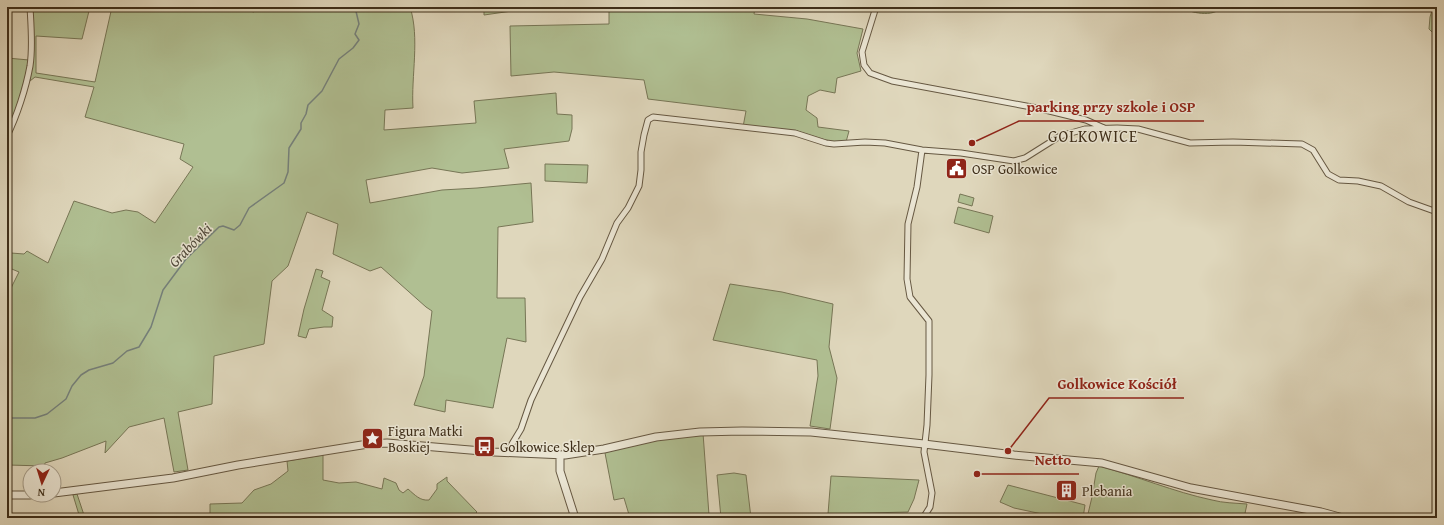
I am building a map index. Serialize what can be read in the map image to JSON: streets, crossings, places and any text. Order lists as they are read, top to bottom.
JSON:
{
  "districts": ["GOLKOWICE"],
  "water": ["Grabówki"],
  "places": {
    "other": ["parking przy szkole i OSP", "Golkowice Kościół", "Netto"],
    "public building": ["OSP Golkowice"],
    "place": ["Figura Matki Boskiej"],
    "bus stop": ["Golkowice Sklep"],
    "building": ["Plebania"]
  },
  "north": "bottom"
}
